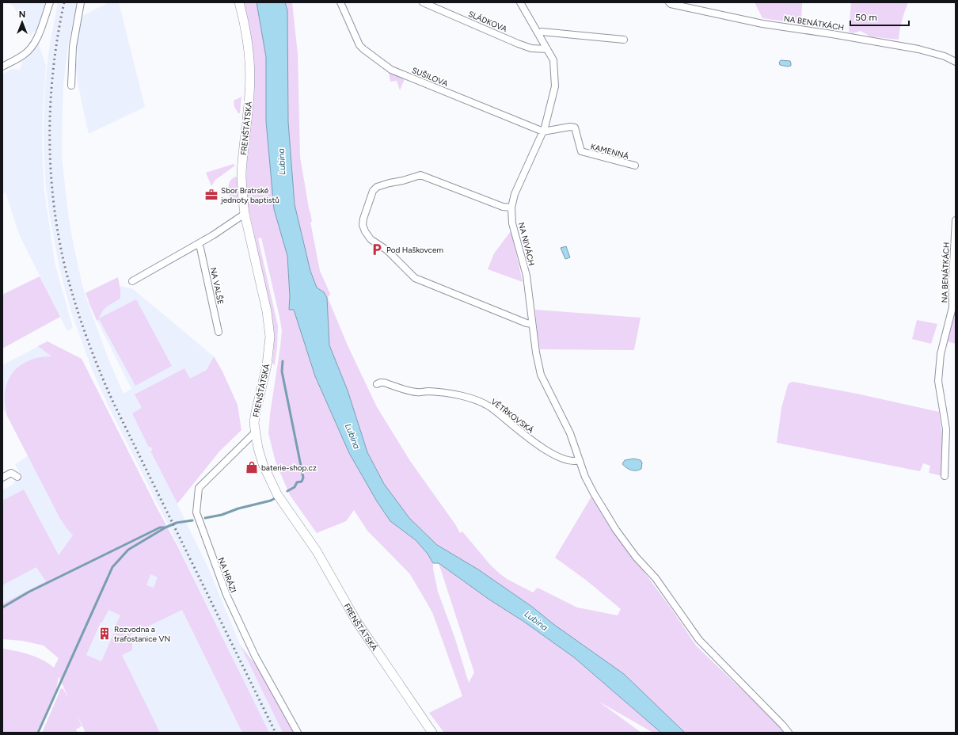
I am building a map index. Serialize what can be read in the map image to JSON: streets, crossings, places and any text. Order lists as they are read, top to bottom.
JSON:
{
  "streets": {
    "main road": ["FRENŠTÁTSKÁ"],
    "street": [
      "SLÁDKOVA",
      "NA BENÁTKÁCH",
      "SUŠILOVA",
      "KAMENNÁ",
      "NA NIVÁCH",
      "NA VALŠE",
      "VĚTŘKOVSKÁ",
      "NA HRÁZI"
    ]
  },
  "crossings": [
    ["SLÁDKOVA", "NA NIVÁCH"],
    ["SUŠILOVA", "KAMENNÁ"],
    ["SUŠILOVA", "NA NIVÁCH"],
    ["FRENŠTÁTSKÁ", "NA HRÁZI"],
    ["KAMENNÁ", "NA NIVÁCH"],
    ["NA NIVÁCH", "VĚTŘKOVSKÁ"]
  ],
  "water": ["Lubina"],
  "places": {
    "office": ["Sbor Bratrské jednoty baptistů"],
    "parking": ["Pod Haškovcem"],
    "shop": ["baterie-shop.cz"],
    "building": ["Rozvodna a trafostanice VN"]
  },
  "scale_bar": "50 m",
  "north": "top"
}
